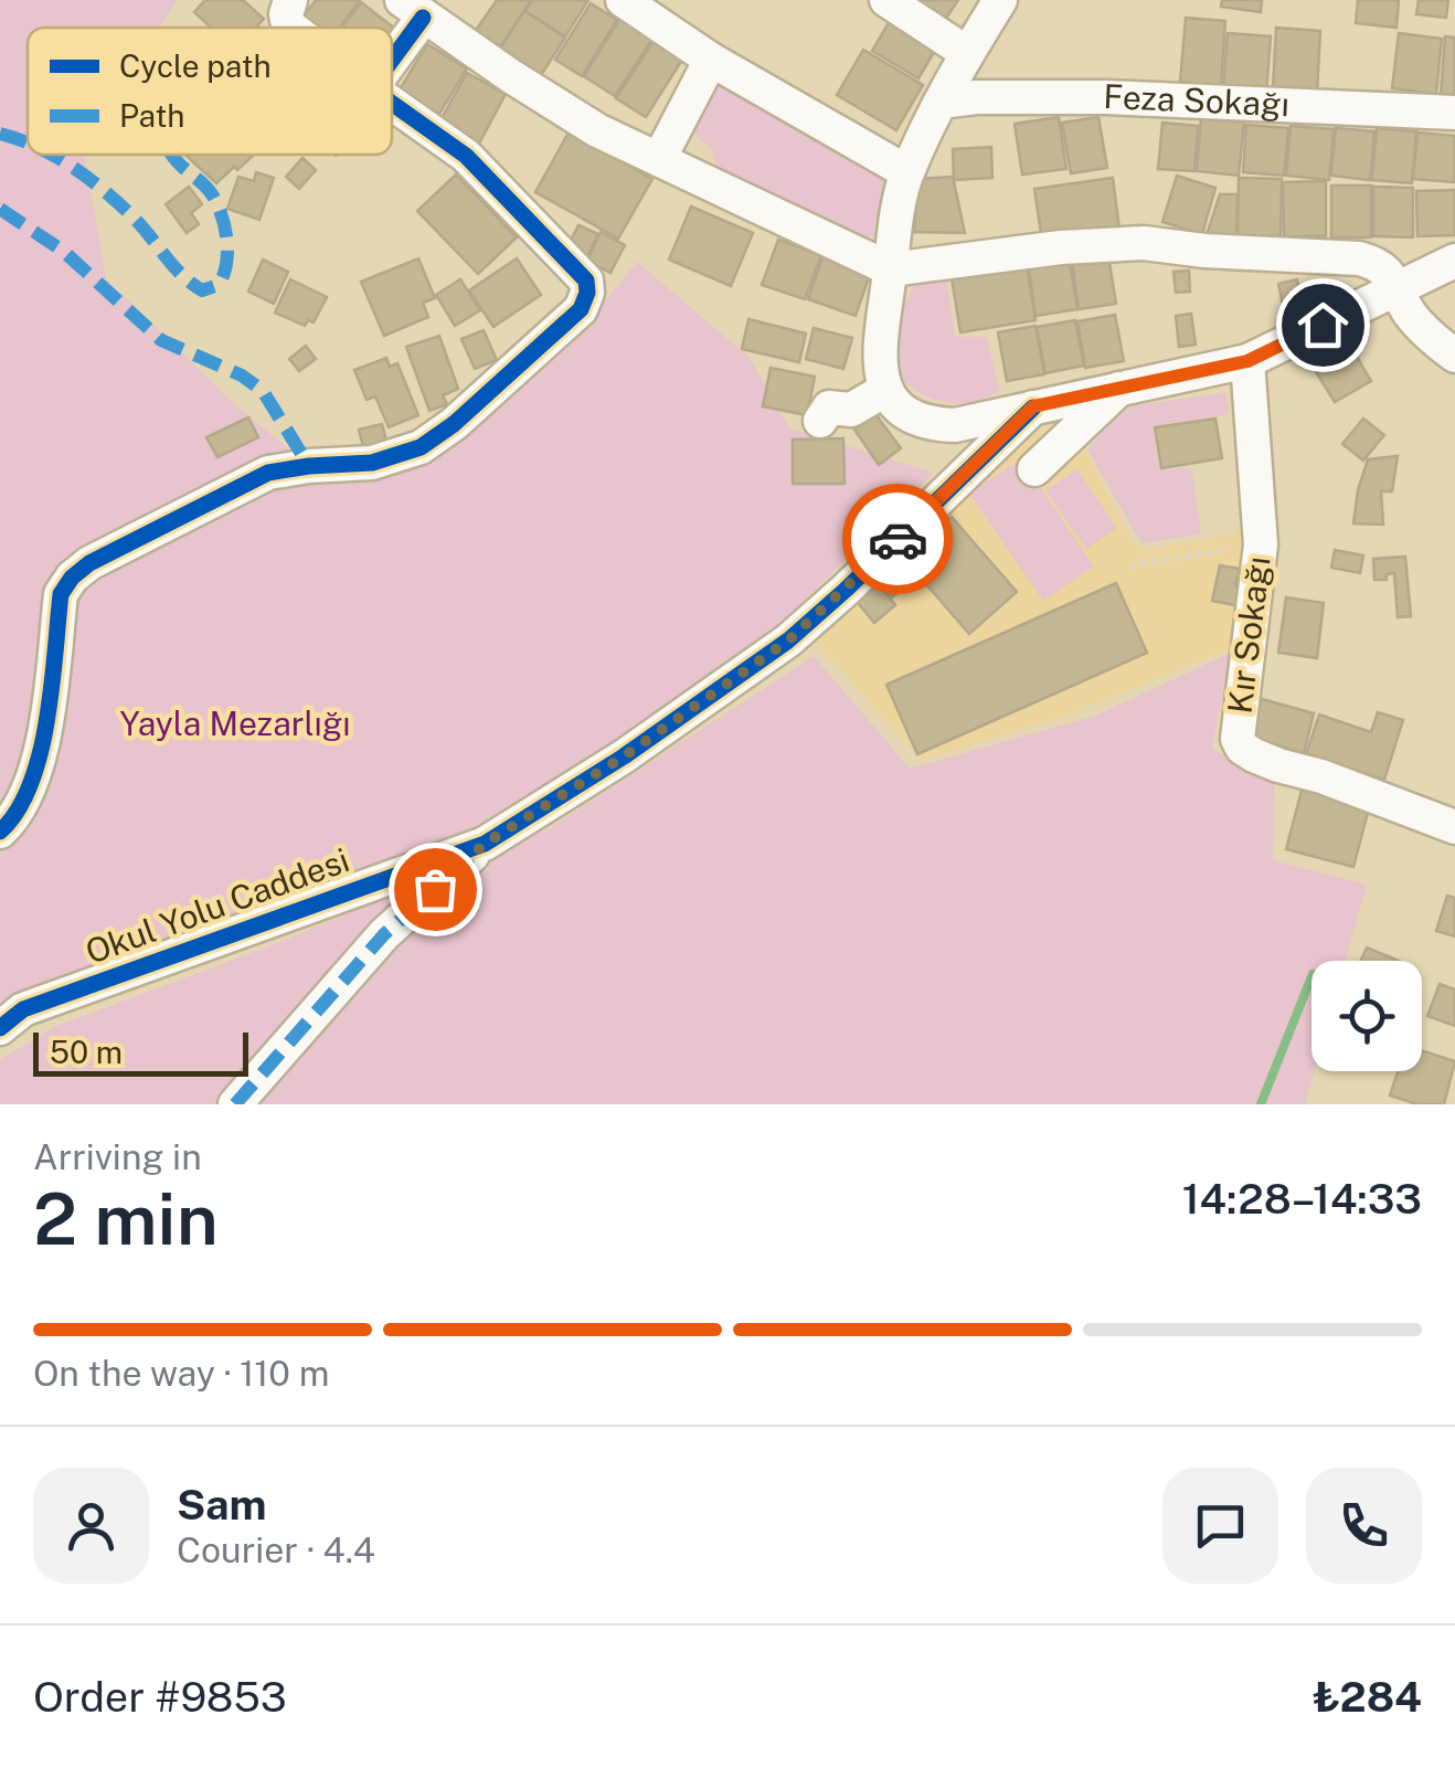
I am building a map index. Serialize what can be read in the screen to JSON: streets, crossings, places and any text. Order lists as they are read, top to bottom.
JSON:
{
  "streets": {
    "street": ["Feza Sokağı", "Kır Sokağı", "Okul Yolu Caddesi"]
  },
  "parks": ["Yayla Mezarlığı"],
  "legend": ["Cycle path", "Path"],
  "scale_bar": "50 m",
  "page": {
    "scale": "50 m",
    "heading": ["2 min", "Arriving in", "14:28–14:33"],
    "panel": [
      "Sam",
      "Courier · 4.4",
      "Order #9853",
      "₺284"
    ],
    "bar": "On the way · 110 m"
  }
}
